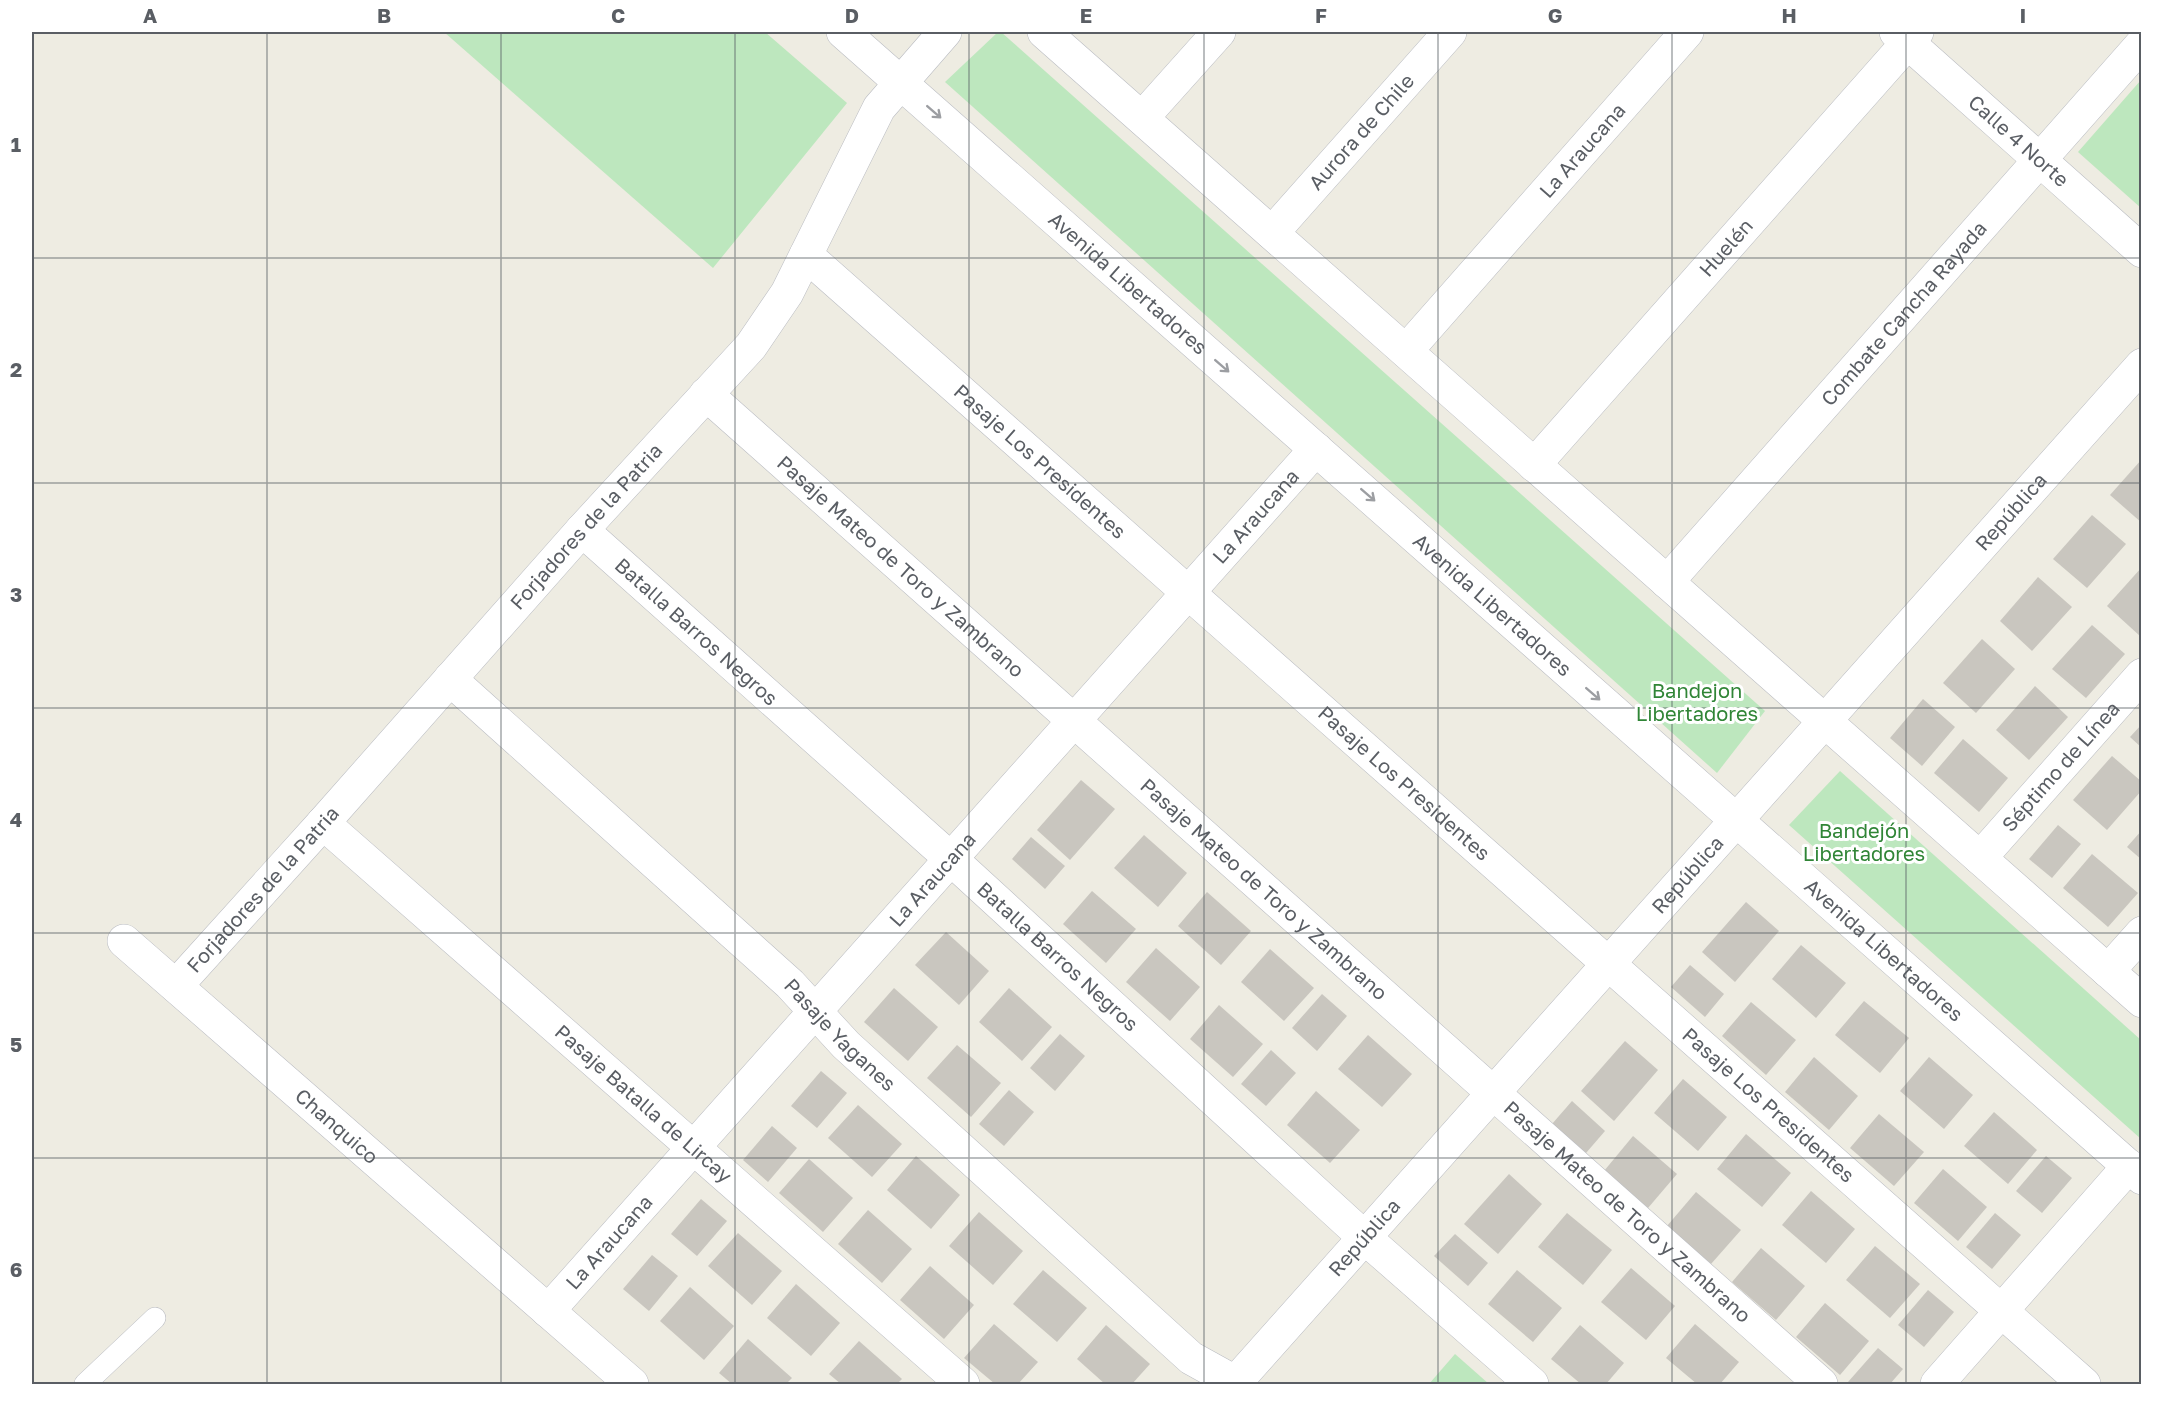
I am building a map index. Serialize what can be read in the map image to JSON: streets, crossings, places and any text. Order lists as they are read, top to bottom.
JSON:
{
  "streets": {
    "street": [
      "Aurora de Chile",
      "Calle 4 Norte",
      "La Araucana",
      "Huelén",
      "Avenida Libertadores",
      "Combate Cancha Rayada",
      "Pasaje Los Presidentes",
      "República",
      "Forjadores de la Patria",
      "Pasaje Mateo de Toro y Zambrano",
      "Batalla Barros Negros",
      "Séptimo de Línea",
      "Pasaje Yaganes",
      "Pasaje Batalla de Lircay",
      "Chanquico"
    ]
  },
  "crossings": [
    ["Calle 4 Norte", "Huelén"],
    ["Calle 4 Norte", "Combate Cancha Rayada"],
    ["La Araucana", "Avenida Libertadores"],
    ["La Araucana", "Pasaje Los Presidentes"],
    ["La Araucana", "Pasaje Mateo de Toro y Zambrano"],
    ["La Araucana", "Batalla Barros Negros"],
    ["La Araucana", "Pasaje Yaganes"],
    ["La Araucana", "Pasaje Batalla de Lircay"],
    ["La Araucana", "Chanquico"],
    ["Avenida Libertadores", "República"],
    ["Avenida Libertadores", "Forjadores de la Patria"],
    ["Pasaje Los Presidentes", "República"],
    ["Pasaje Los Presidentes", "Forjadores de la Patria"],
    ["República", "Pasaje Mateo de Toro y Zambrano"],
    ["República", "Batalla Barros Negros"],
    ["República", "Pasaje Yaganes"],
    ["Forjadores de la Patria", "Pasaje Mateo de Toro y Zambrano"],
    ["Forjadores de la Patria", "Batalla Barros Negros"],
    ["Forjadores de la Patria", "Pasaje Yaganes"],
    ["Forjadores de la Patria", "Pasaje Batalla de Lircay"],
    ["Forjadores de la Patria", "Chanquico"]
  ],
  "parks": ["Bandejon Libertadores", "Bandejón Libertadores"],
  "grid": {
    "columns": [
      "A",
      "B",
      "C",
      "D",
      "E",
      "F",
      "G",
      "H",
      "I"
    ],
    "rows": [
      "1",
      "2",
      "3",
      "4",
      "5",
      "6"
    ]
  }
}
